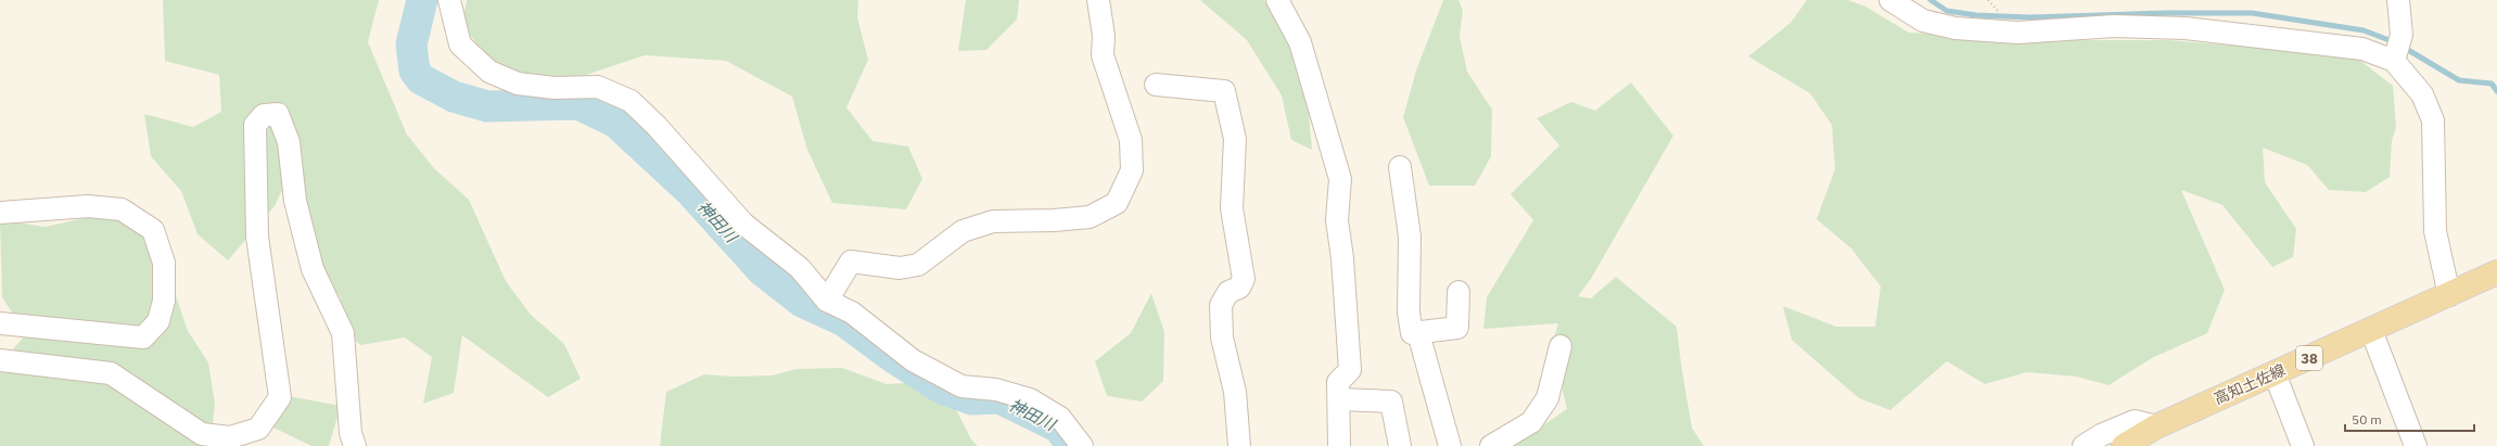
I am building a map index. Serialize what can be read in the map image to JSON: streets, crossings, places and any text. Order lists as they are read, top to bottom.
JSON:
{
  "streets": {
    "main road": ["38", "高知土佐線"]
  },
  "water": ["神田川"],
  "scale_bar": "50 m"
}
